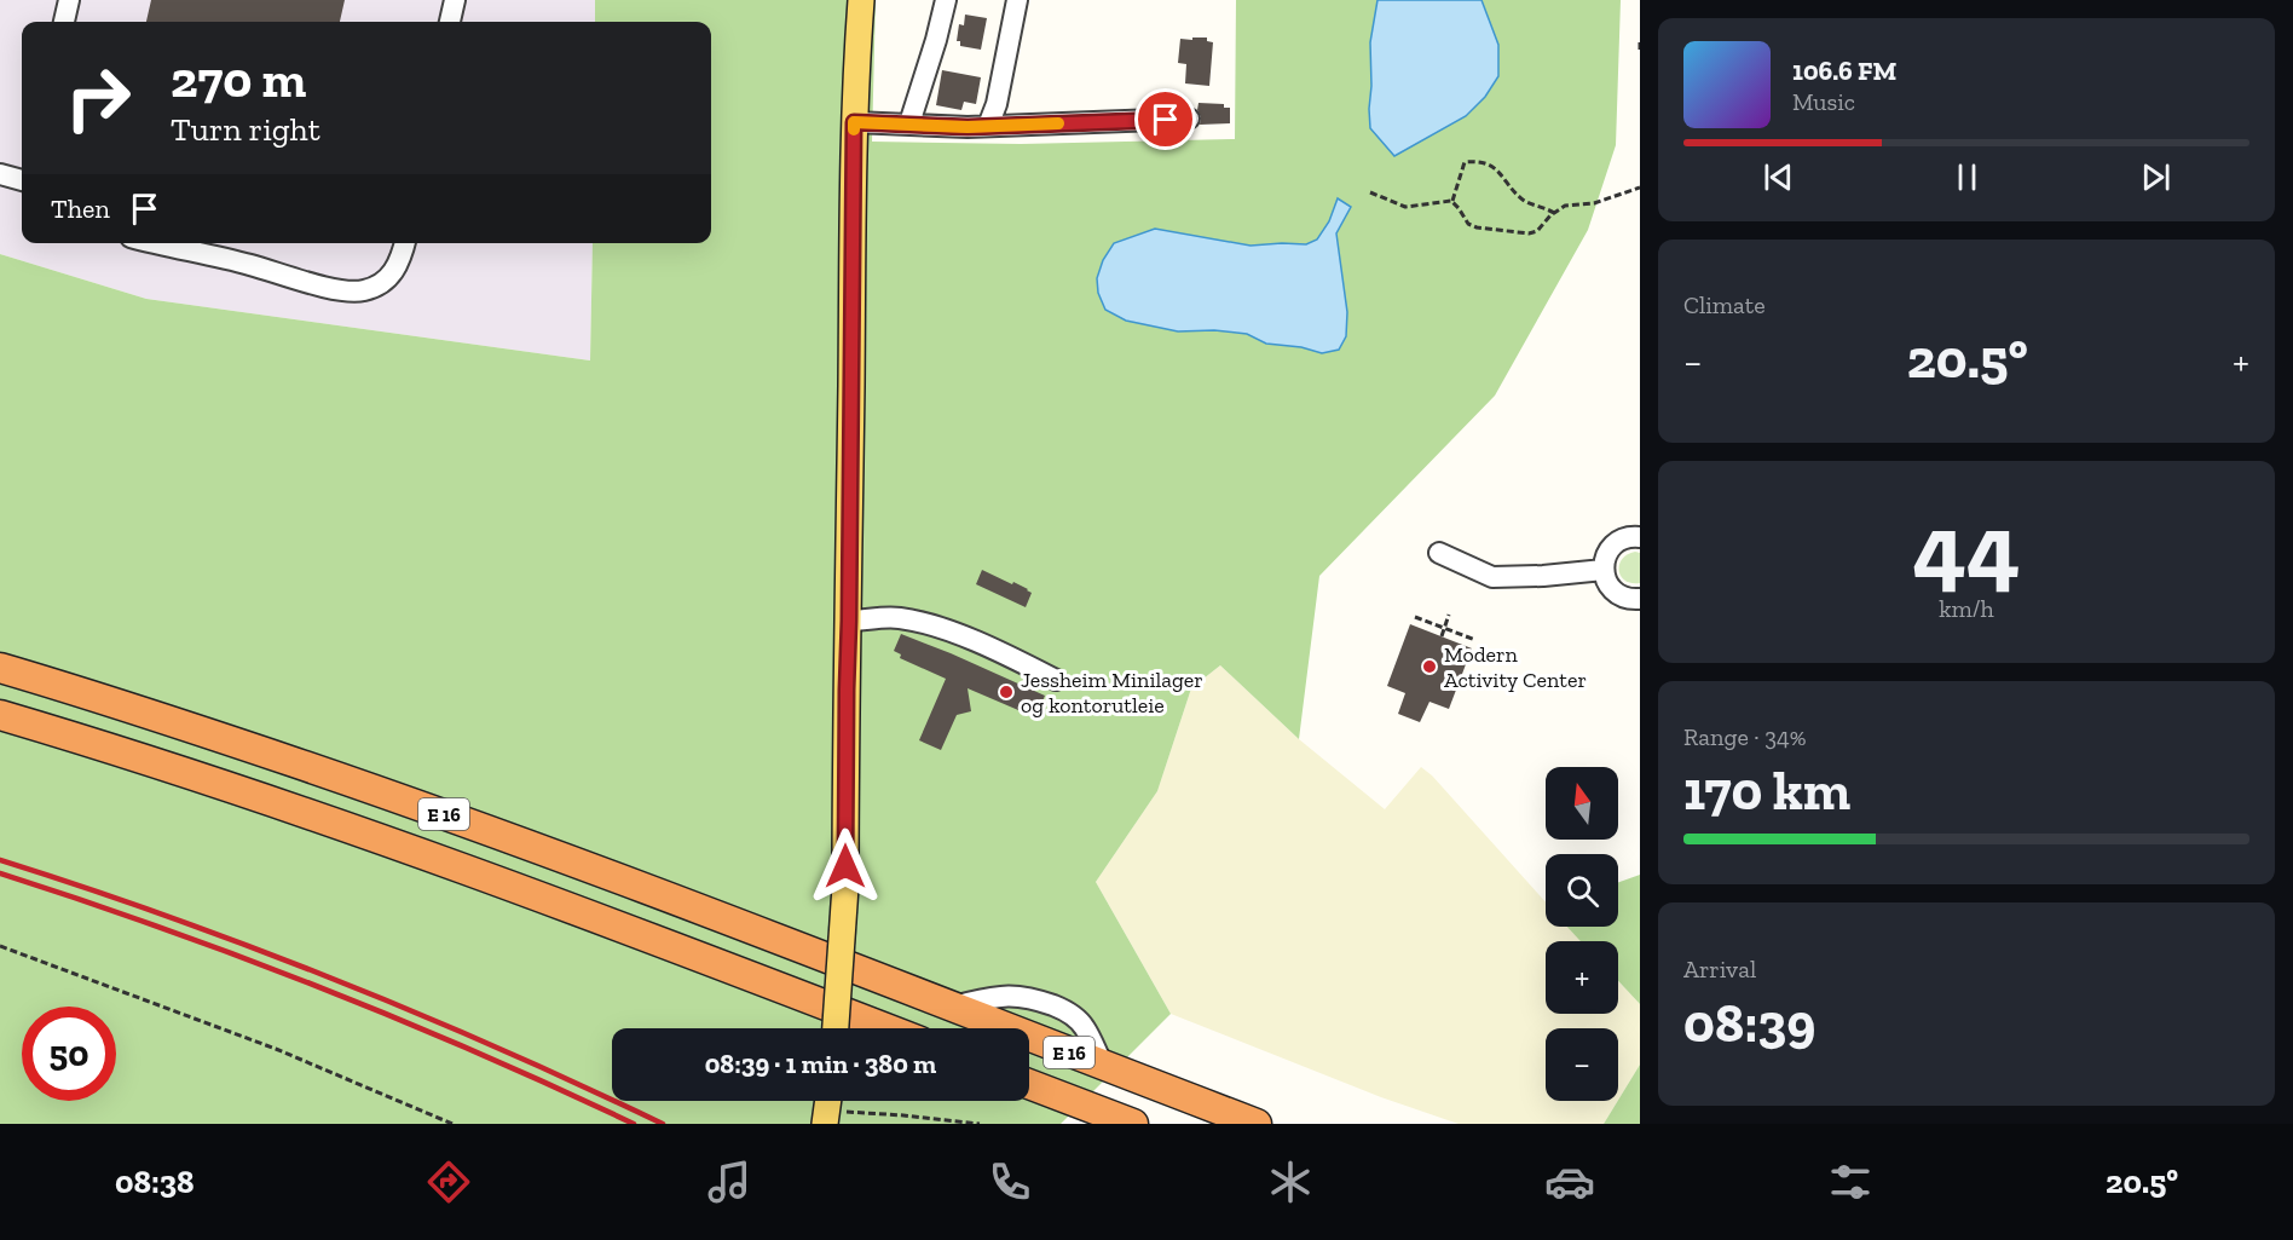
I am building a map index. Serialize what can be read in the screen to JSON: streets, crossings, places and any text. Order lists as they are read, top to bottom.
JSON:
{
  "streets": {
    "highway": ["E 16"]
  },
  "places": ["Modern Activity Center", "Jessheim Minilager og kontorutleie"],
  "north": "top",
  "page": {
    "turn": ["270 m", "Turn right"],
    "song": ["106.6 FM", "Music"],
    "then": "Then",
    "tile": [
      "Climate",
      ["44", "km/h"],
      ["Range · 34%", "170 km"],
      ["Arrival", "08:39"]
    ],
    "heat": ["−", "20.5°", "+"],
    "map_buttons": ["+", "−"],
    "limit": "50",
    "trip": "08:39 · 1 min · 380 m",
    "tabs": ["08:38", "20.5°"]
  }
}
